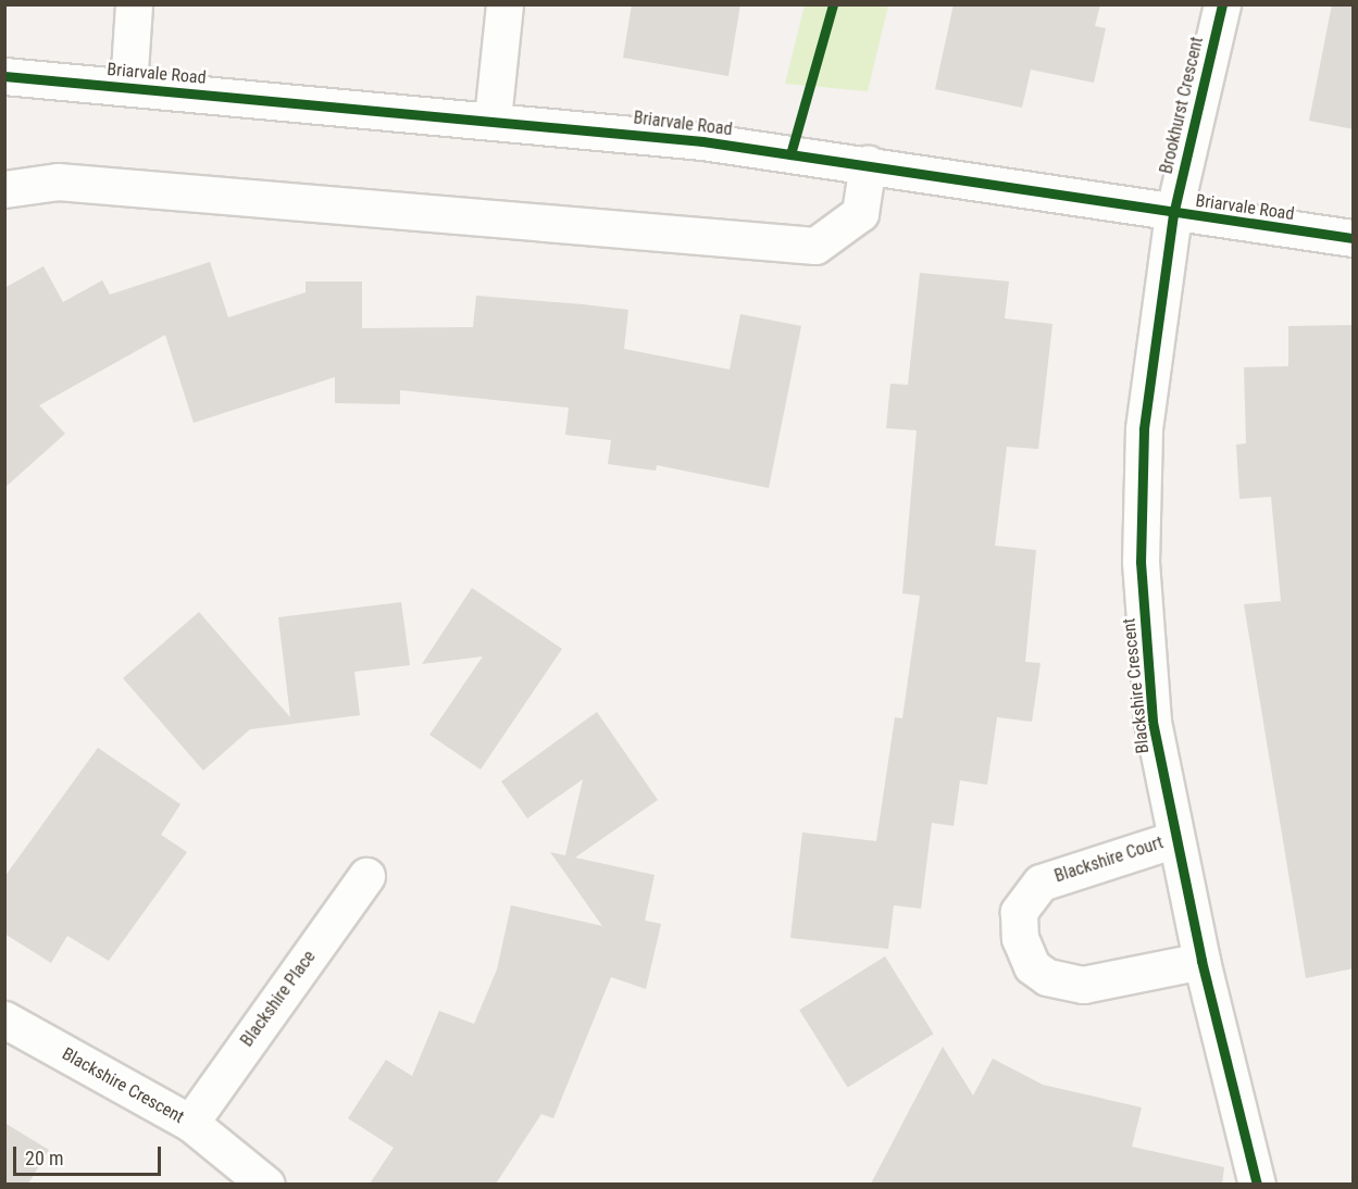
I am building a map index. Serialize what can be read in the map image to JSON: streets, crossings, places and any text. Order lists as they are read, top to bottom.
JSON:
{
  "streets": {
    "street": [
      "Briarvale Road",
      "Brookhurst Crescent",
      "Blackshire Crescent",
      "Blackshire Court",
      "Blackshire Place"
    ]
  },
  "crossings": [
    ["Briarvale Road", "Brookhurst Crescent"],
    ["Briarvale Road", "Blackshire Crescent"],
    ["Brookhurst Crescent", "Blackshire Crescent"],
    ["Blackshire Crescent", "Blackshire Court"],
    ["Blackshire Crescent", "Blackshire Place"]
  ],
  "scale_bar": "20 m"
}
